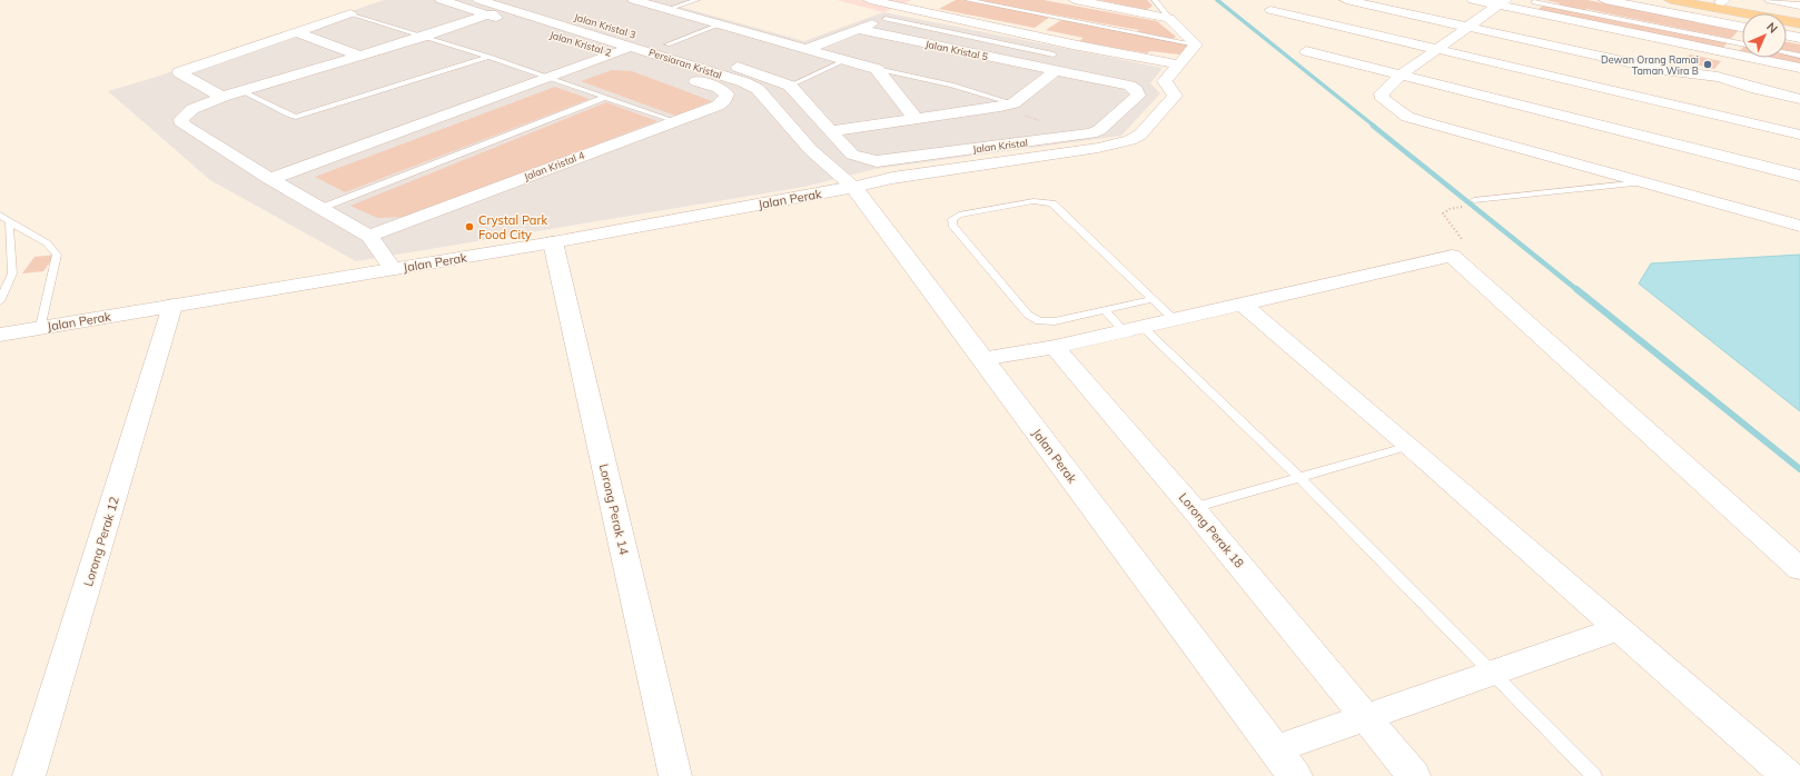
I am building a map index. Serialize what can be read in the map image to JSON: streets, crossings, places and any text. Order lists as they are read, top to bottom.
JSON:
{
  "streets": {
    "street": [
      "Jalan Kristal 3",
      "Jalan Kristal 2",
      "Jalan Kristal 5",
      "Persiaran Kristal",
      "Jalan Kristal",
      "Jalan Kristal 4",
      "Jalan Perak",
      "Lorong Perak 14",
      "Lorong Perak 18",
      "Lorong Perak 12"
    ]
  },
  "crossings": [
    ["Jalan Kristal 3", "Jalan Kristal"],
    ["Jalan Kristal 2", "Jalan Kristal 4"],
    ["Jalan Kristal 5", "Jalan Kristal"],
    ["Persiaran Kristal", "Jalan Kristal"],
    ["Persiaran Kristal", "Jalan Perak"],
    ["Jalan Kristal", "Jalan Perak"],
    ["Jalan Perak", "Lorong Perak 14"],
    ["Jalan Perak", "Lorong Perak 12"]
  ],
  "places": ["Dewan Orang Ramai Taman Wira B", "Crystal Park Food City"],
  "north": "top right"
}
